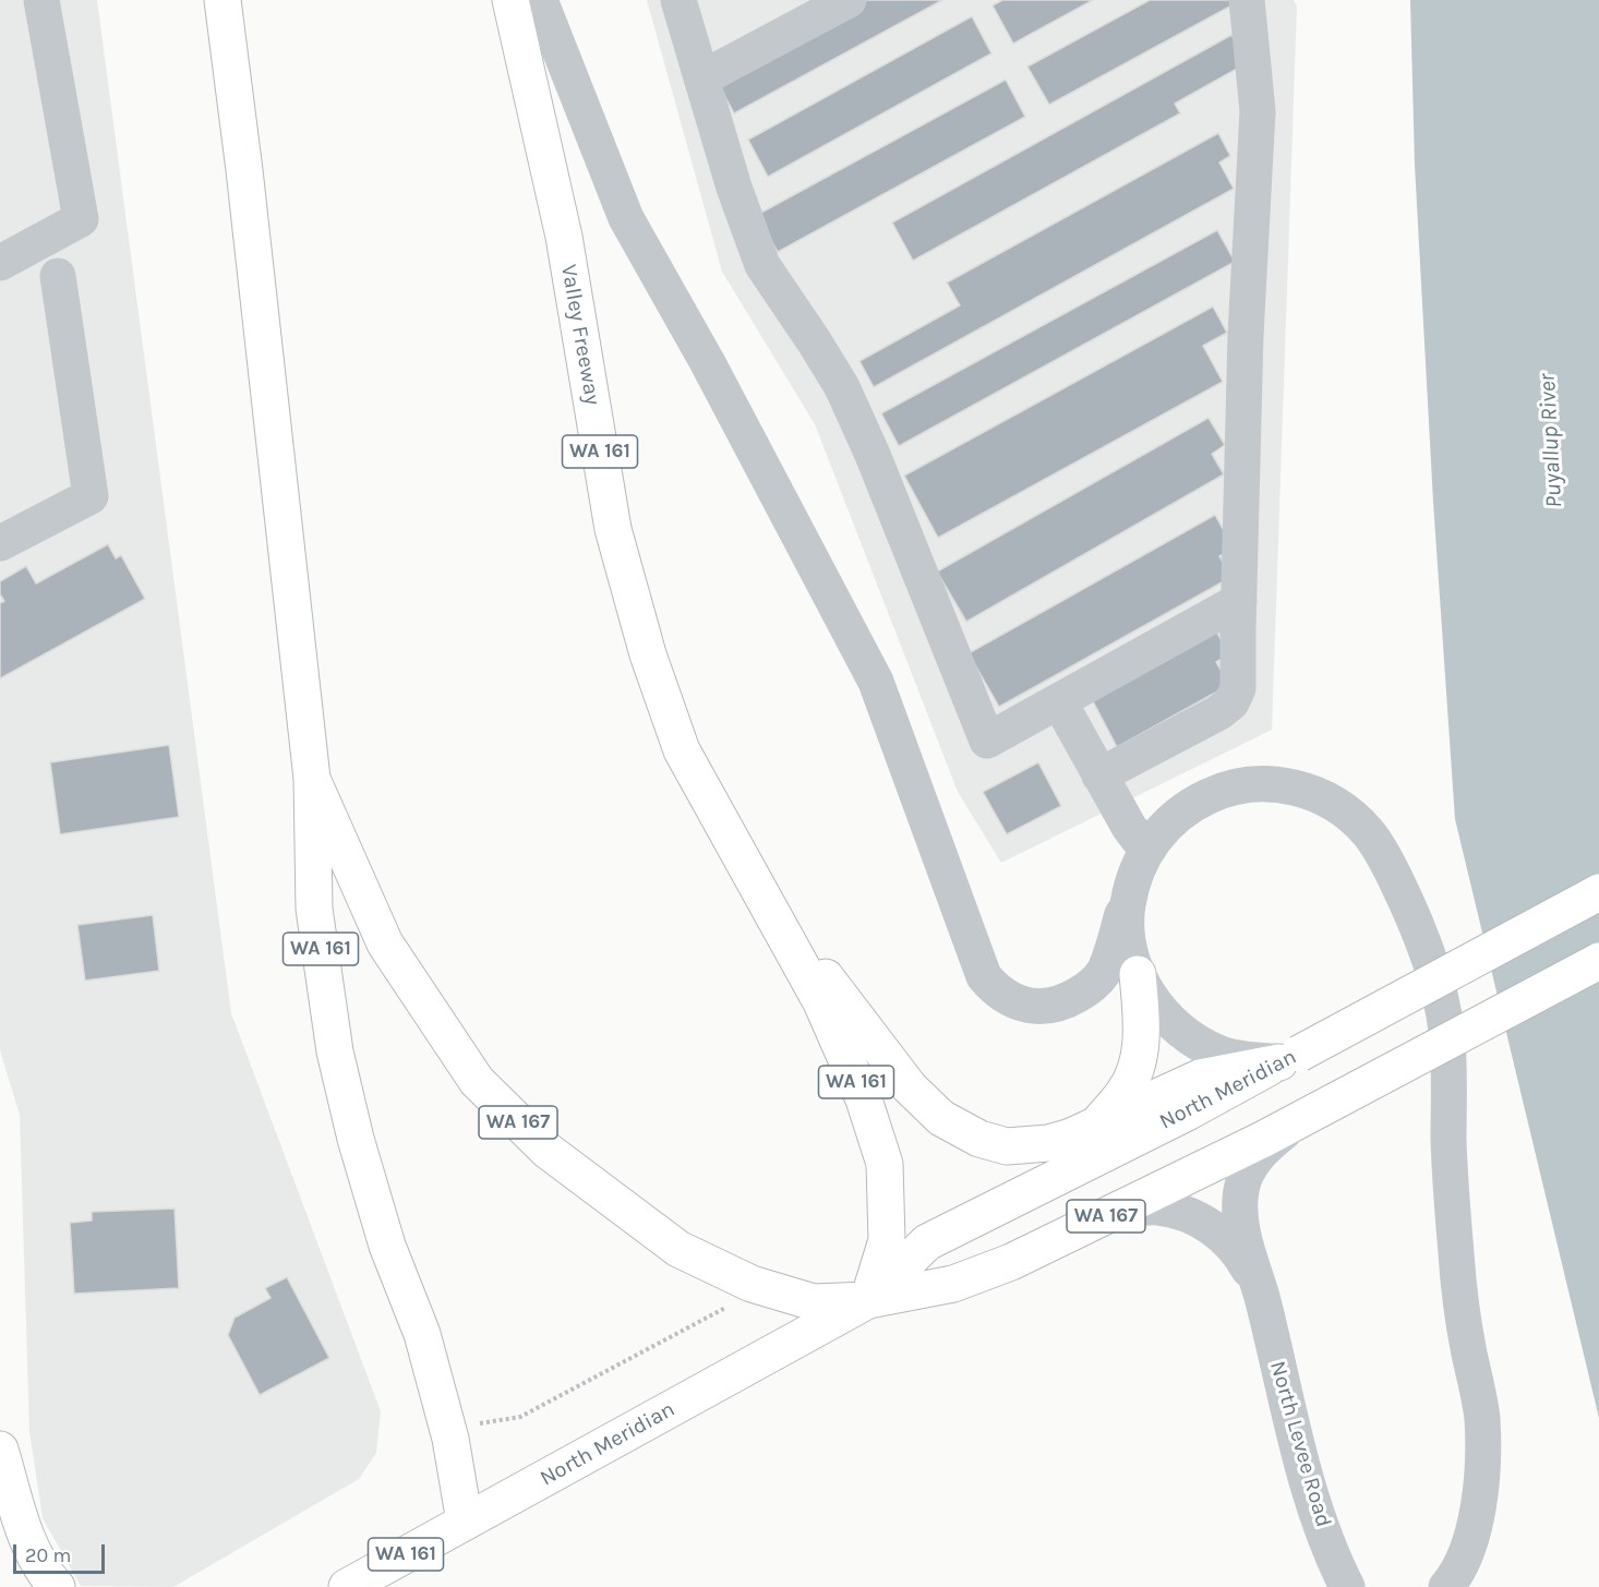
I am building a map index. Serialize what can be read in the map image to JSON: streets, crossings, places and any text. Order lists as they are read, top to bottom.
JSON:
{
  "streets": {
    "main road": [
      "Valley Freeway",
      "WA 161",
      "North Meridian",
      "WA 167"
    ],
    "street": ["North Levee Road"]
  },
  "crossings": [
    ["Valley Freeway", "WA 161"],
    ["WA 161", "North Meridian"],
    ["WA 161", "WA 167"],
    ["North Meridian", "WA 167"]
  ],
  "water": ["Puyallup River"],
  "scale_bar": "20 m"
}
